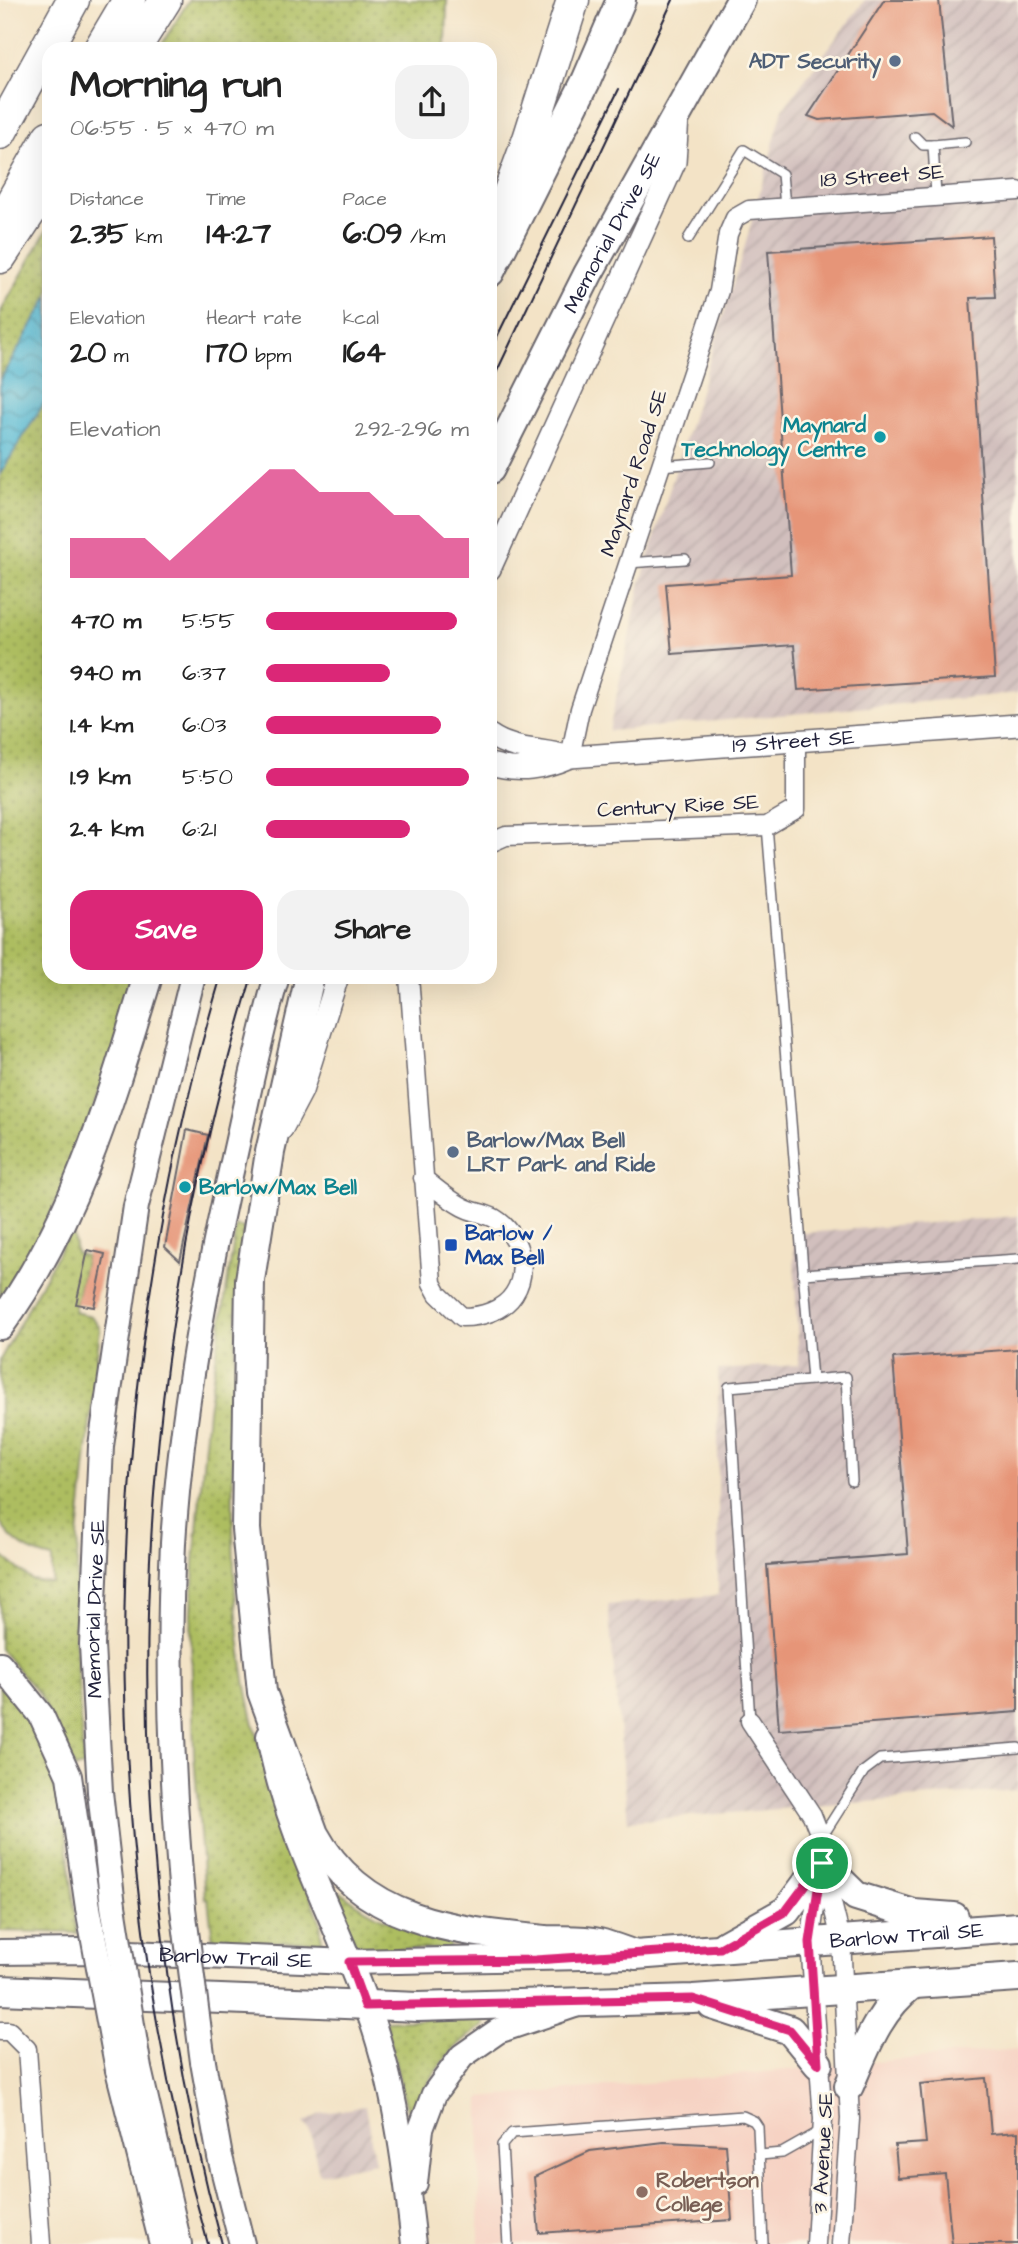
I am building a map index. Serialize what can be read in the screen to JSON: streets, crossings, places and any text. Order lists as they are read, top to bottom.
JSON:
{
  "streets": {
    "main road": ["Memorial Drive SE", "Barlow Trail SE"],
    "street": [
      "18 Street SE",
      "Maynard Road SE",
      "19 Street SE",
      "Century Rise SE",
      "3 Avenue SE"
    ]
  },
  "crossings": [
    ["18 Street SE", "Maynard Road SE"],
    ["Maynard Road SE", "19 Street SE"],
    ["19 Street SE", "Century Rise SE"],
    ["Barlow Trail SE", "3 Avenue SE"]
  ],
  "places": {
    "other": [
      "ADT Security",
      "Maynard Technology Centre",
      "Barlow/Max Bell LRT Park and Ride",
      "Barlow/Max Bell",
      "Robertson College"
    ],
    "transit": ["Barlow / Max Bell"]
  },
  "page": {
    "heading": ["Morning run", "06:55 · 5 × 470 m"],
    "stats": [
      ["Distance", "2.35 km"],
      ["Time", "14:27"],
      ["Pace", "6:09 /km"],
      ["Elevation", "20 m"],
      ["Heart rate", "170 bpm"],
      ["kcal", "164"]
    ],
    "chart": ["Elevation", "292–296 m"],
    "list": [
      {
        "name": "470 m",
        "note": "5:55"
      },
      {
        "name": "940 m",
        "note": "6:37"
      },
      {
        "name": "1.4 km",
        "note": "6:03"
      },
      {
        "name": "1.9 km",
        "note": "5:50"
      },
      {
        "name": "2.4 km",
        "note": "6:21"
      }
    ],
    "buttons": ["Save", "Share"]
  }
}
